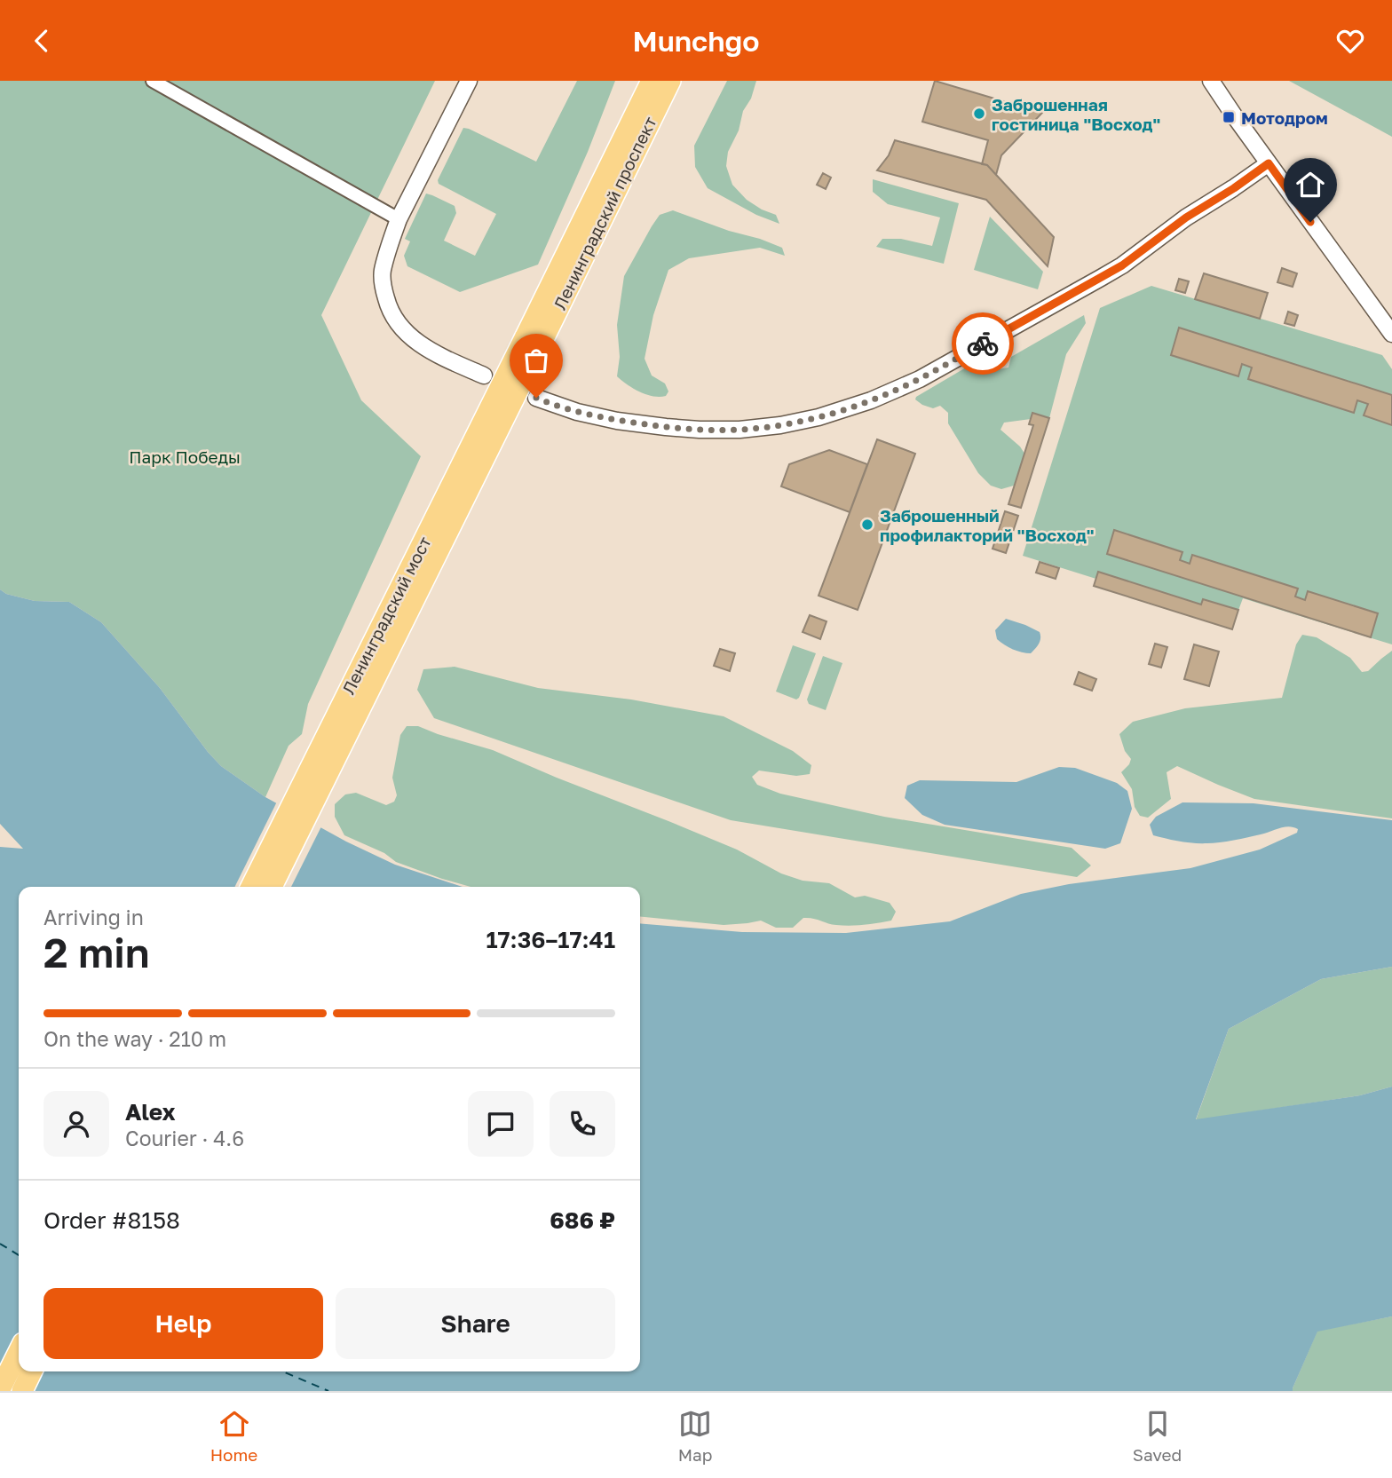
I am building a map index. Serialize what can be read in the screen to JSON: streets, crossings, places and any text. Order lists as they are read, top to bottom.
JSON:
{
  "streets": {
    "main road": ["Ленинградский проспект", "Ленинградский мост"]
  },
  "crossings": [
    ["Ленинградский проспект", "Ленинградский мост"]
  ],
  "parks": ["Парк Победы"],
  "places": {
    "other": ["Заброшенная гостиница \"Восход\"", "Заброшенный профилакторий \"Восход\""],
    "transit": ["Мотодром"]
  },
  "page": {
    "header": "Munchgo",
    "heading": ["2 min", "Arriving in", "17:36–17:41"],
    "panel": [
      "Alex",
      "Courier · 4.6",
      "Order #8158",
      "686 ₽"
    ],
    "bar": "On the way · 210 m",
    "buttons": ["Help", "Share"],
    "tabs": ["Home", "Map", "Saved"]
  }
}
